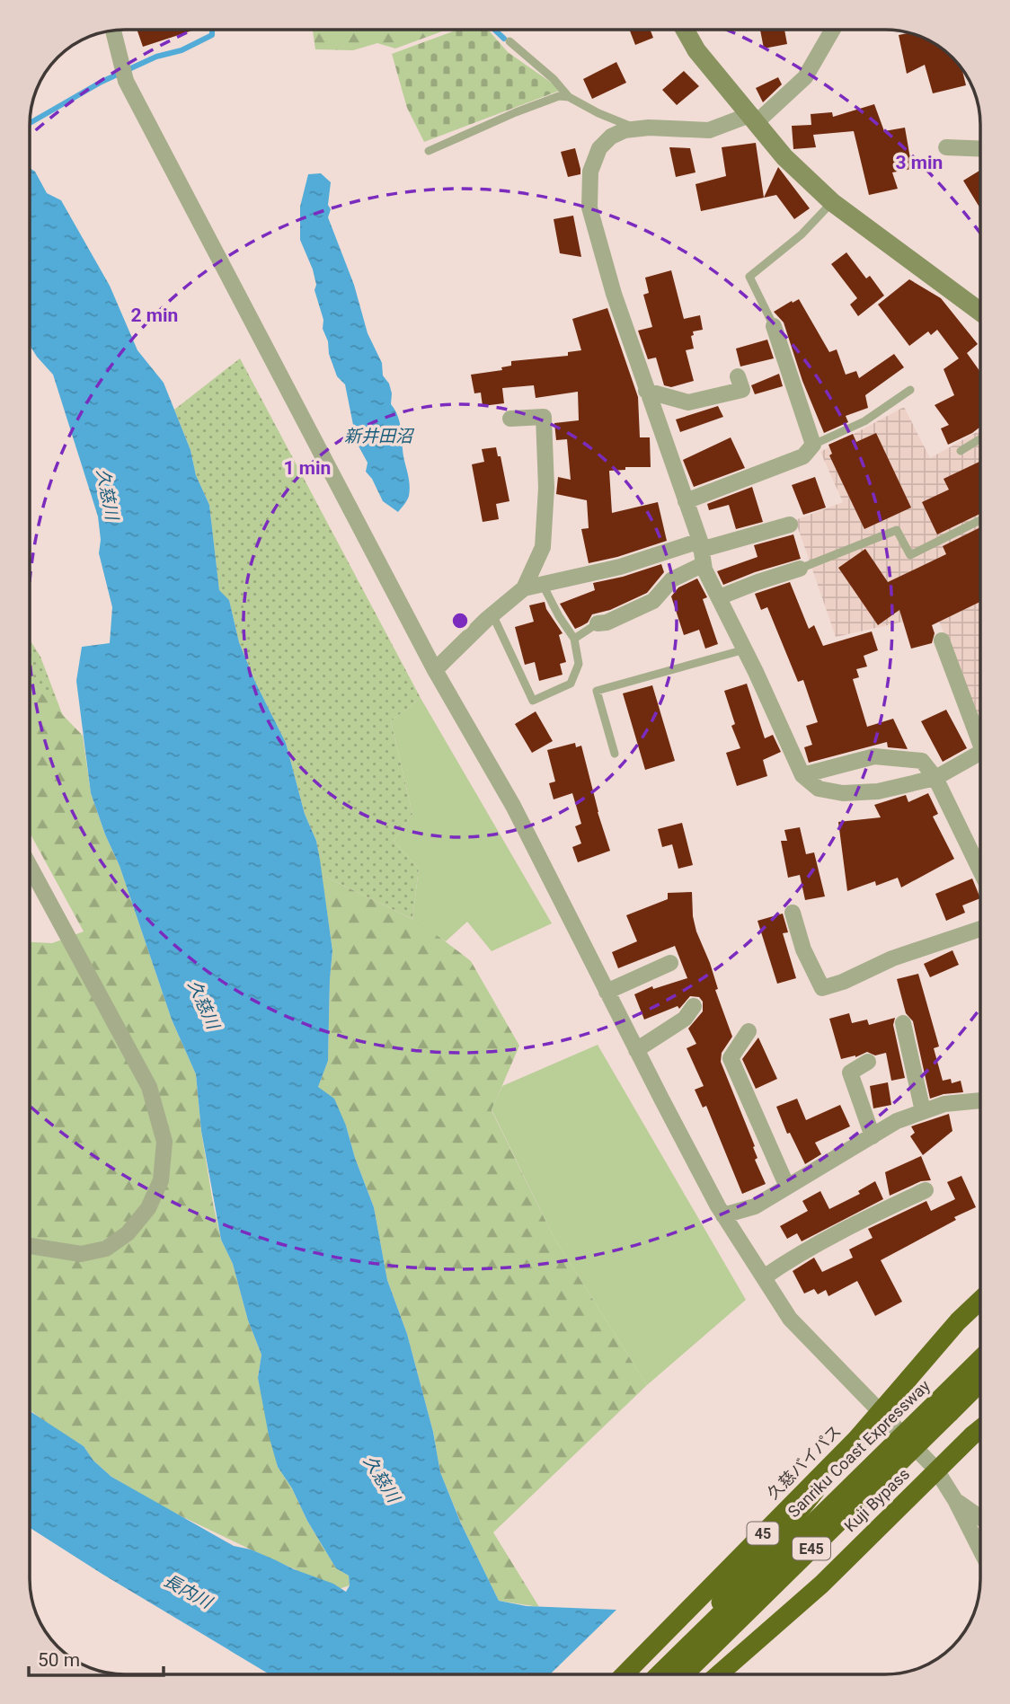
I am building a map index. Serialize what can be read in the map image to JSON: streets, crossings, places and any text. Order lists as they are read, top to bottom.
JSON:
{
  "streets": {
    "highway": [
      "Sanriku Coast Expressway",
      "久慈バイパス",
      "Kuji Bypass",
      "45",
      "E45"
    ]
  },
  "water": ["新井田沼", "久慈川", "長内川"],
  "scale_bar": "50 m",
  "rings": ["3 min", "2 min", "1 min"]
}
